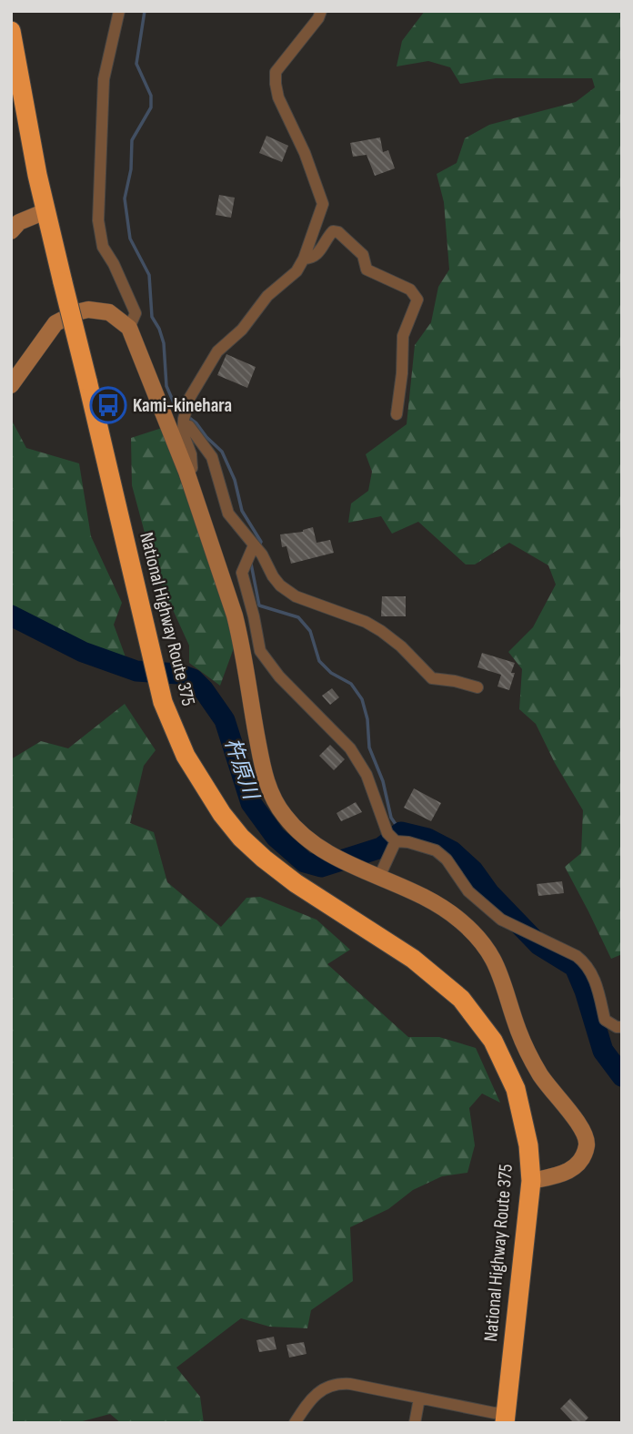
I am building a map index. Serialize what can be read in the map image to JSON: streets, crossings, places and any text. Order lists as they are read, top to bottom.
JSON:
{
  "streets": {
    "highway": ["National Highway Route 375"]
  },
  "water": ["杵原川"],
  "places": {
    "bus stop": ["Kami-kinehara"]
  }
}
